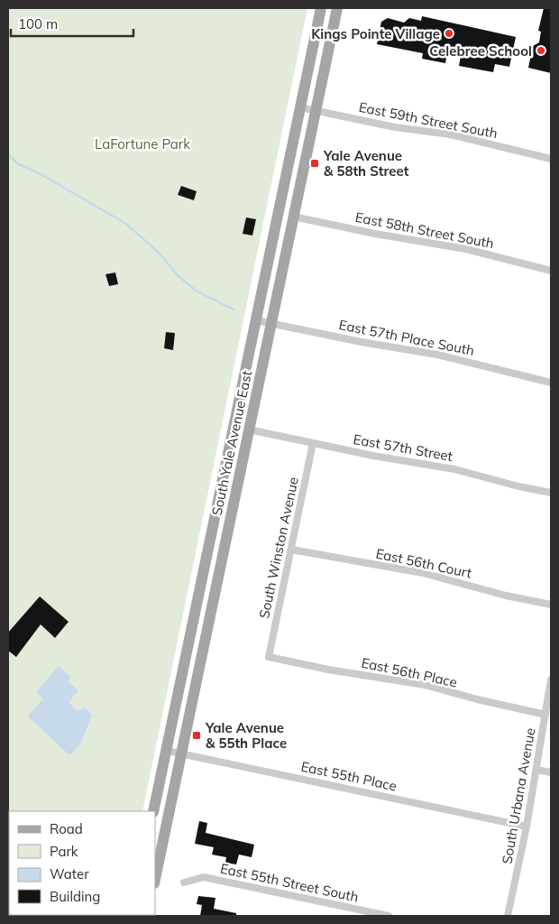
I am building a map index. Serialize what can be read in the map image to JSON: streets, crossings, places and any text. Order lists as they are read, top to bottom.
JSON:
{
  "streets": {
    "main road": ["South Yale Avenue East"],
    "street": [
      "East 59th Street South",
      "East 58th Street South",
      "East 57th Place South",
      "East 57th Street",
      "South Winston Avenue",
      "East 56th Court",
      "East 56th Place",
      "East 55th Place",
      "South Urbana Avenue",
      "East 55th Street South"
    ]
  },
  "crossings": [
    ["East 59th Street South", "South Yale Avenue East"],
    ["East 58th Street South", "South Yale Avenue East"],
    ["East 57th Place South", "South Yale Avenue East"],
    ["South Yale Avenue East", "East 57th Street"],
    ["South Yale Avenue East", "East 55th Place"],
    ["East 57th Street", "South Winston Avenue"],
    ["South Winston Avenue", "East 56th Court"],
    ["South Winston Avenue", "East 56th Place"],
    ["East 56th Place", "South Urbana Avenue"],
    ["East 55th Place", "South Urbana Avenue"]
  ],
  "parks": ["LaFortune Park"],
  "places": {
    "other": ["Kings Pointe Village", "Celebree School"],
    "transit": ["Yale Avenue & 58th Street", "Yale Avenue & 55th Place"]
  },
  "legend": [
    "Road",
    "Park",
    "Water",
    "Building"
  ],
  "scale_bar": "100 m"
}
